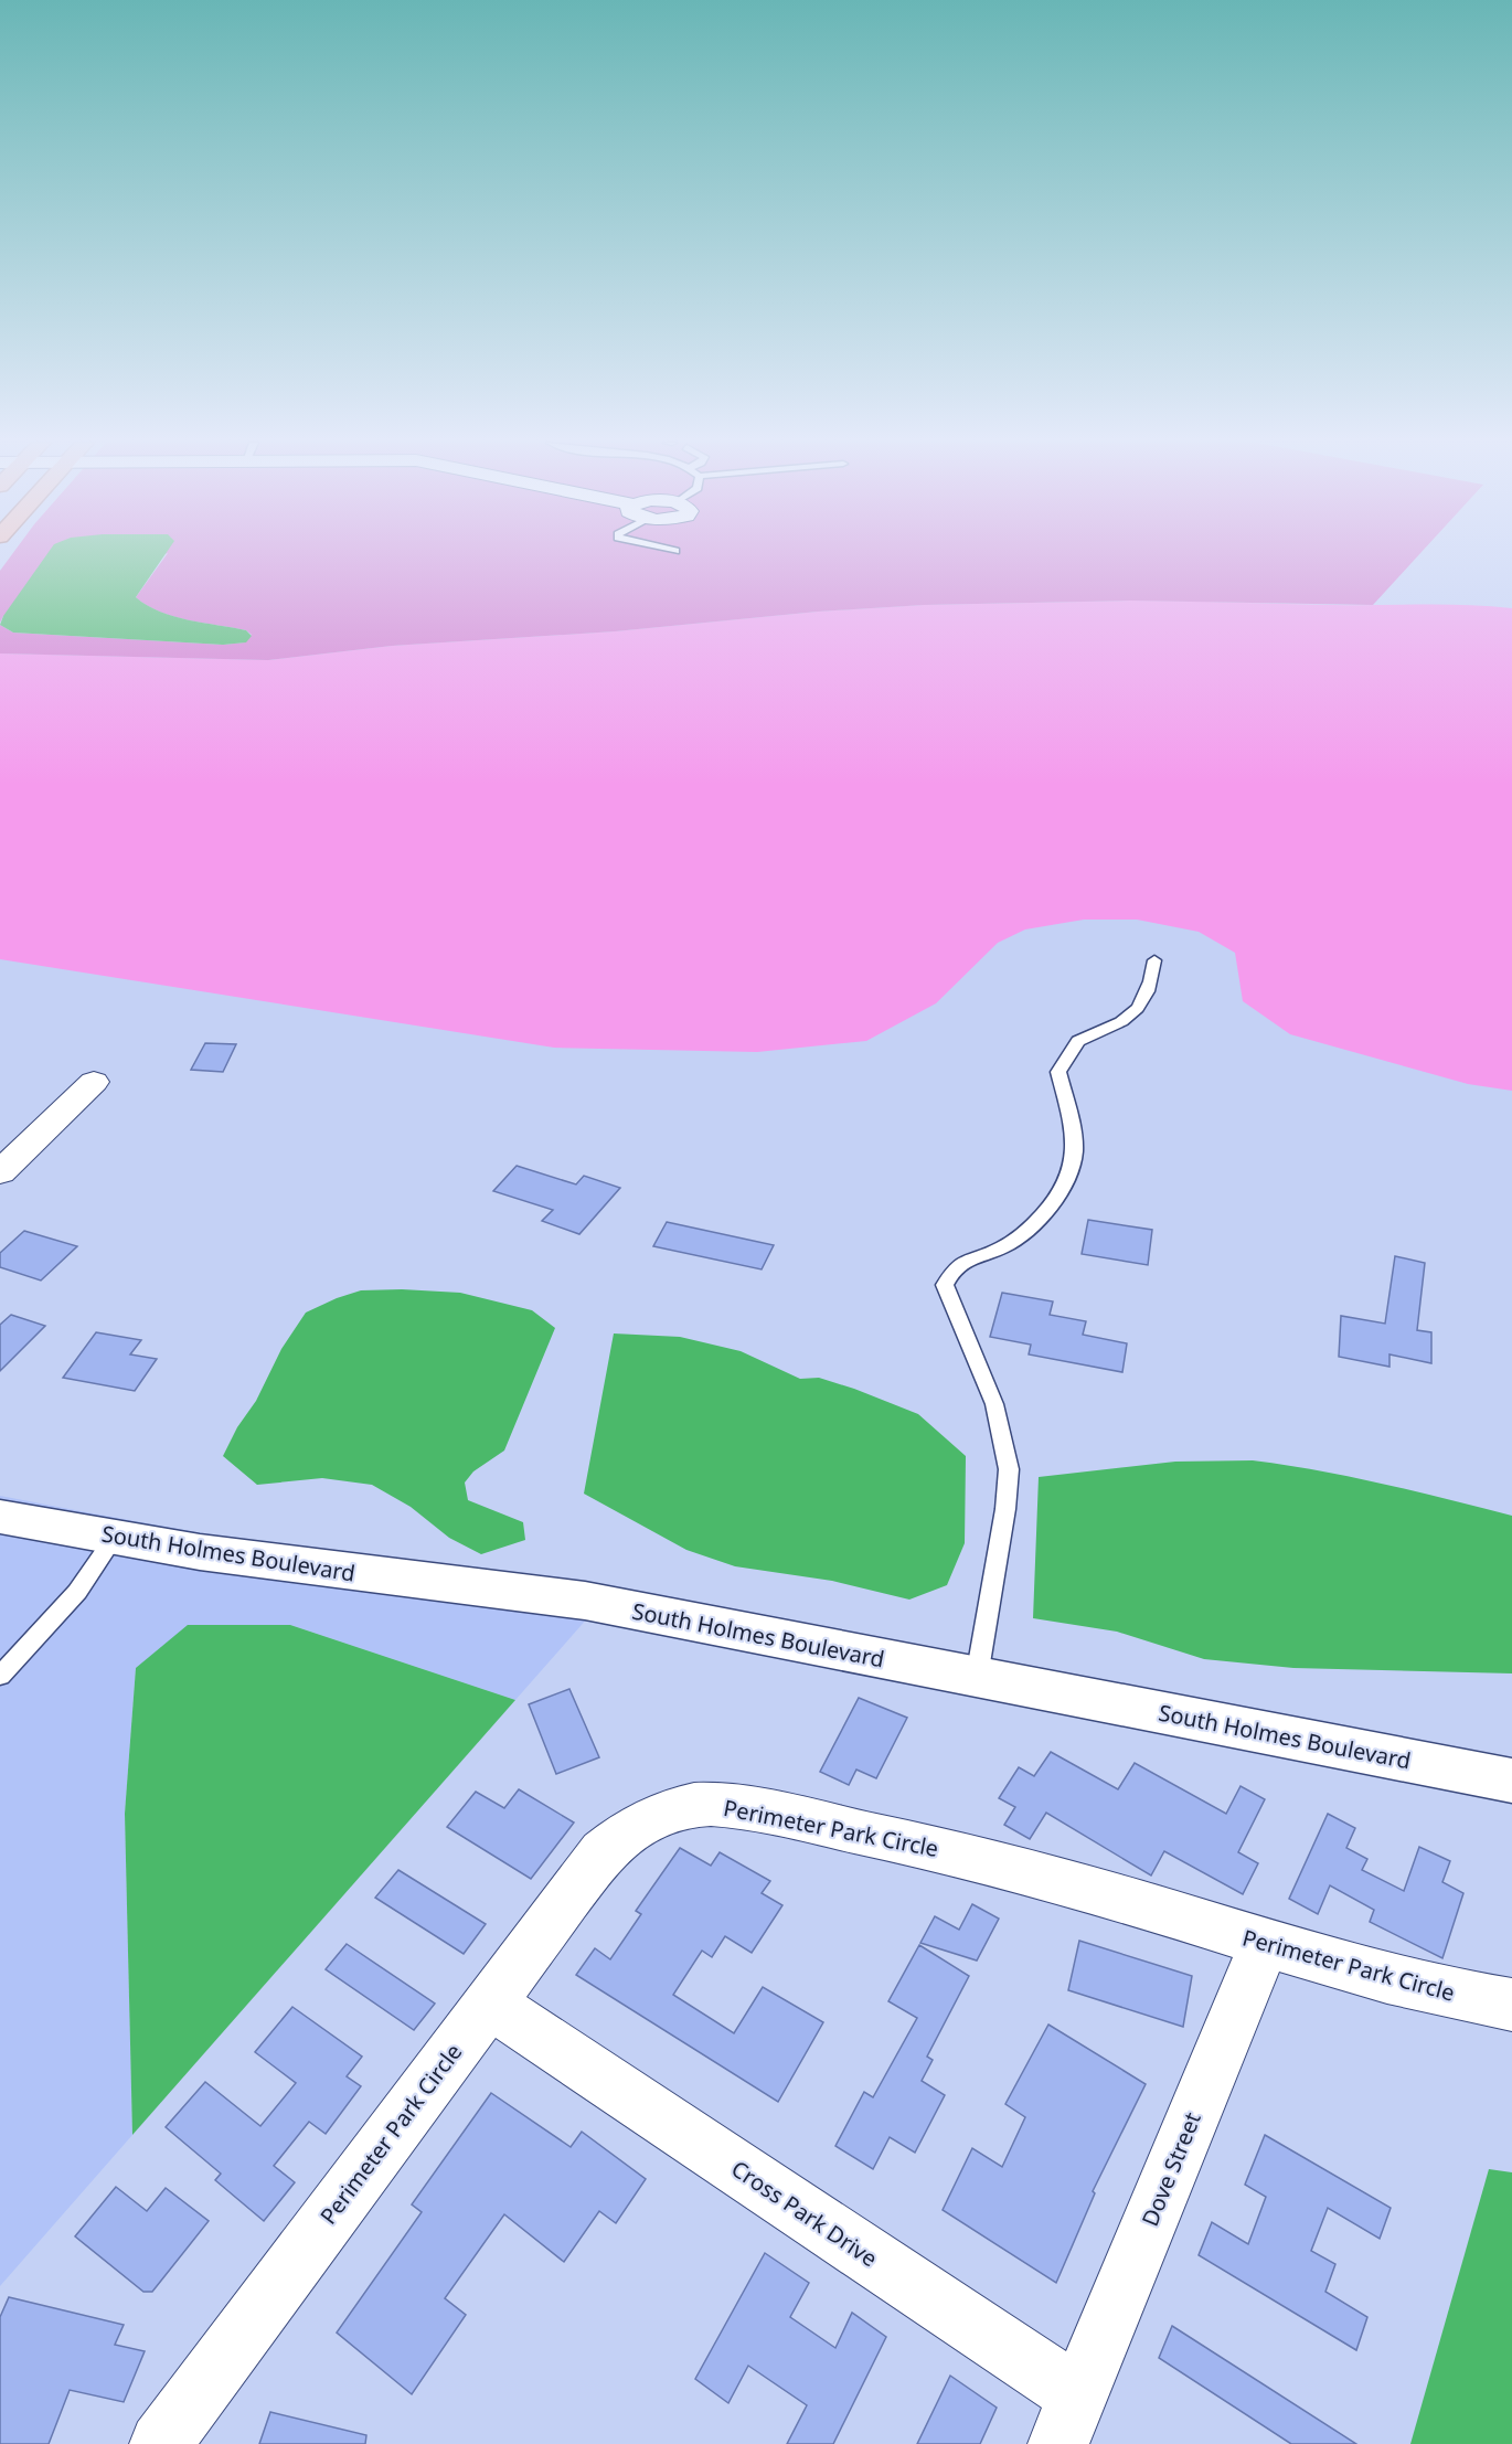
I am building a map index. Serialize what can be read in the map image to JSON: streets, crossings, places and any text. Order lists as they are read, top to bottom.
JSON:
{
  "streets": {
    "main road": ["South Holmes Boulevard"],
    "street": ["Perimeter Park Circle", "Dove Street", "Cross Park Drive"]
  },
  "crossings": [
    ["Perimeter Park Circle", "Dove Street"],
    ["Perimeter Park Circle", "Cross Park Drive"],
    ["Dove Street", "Cross Park Drive"]
  ]
}
